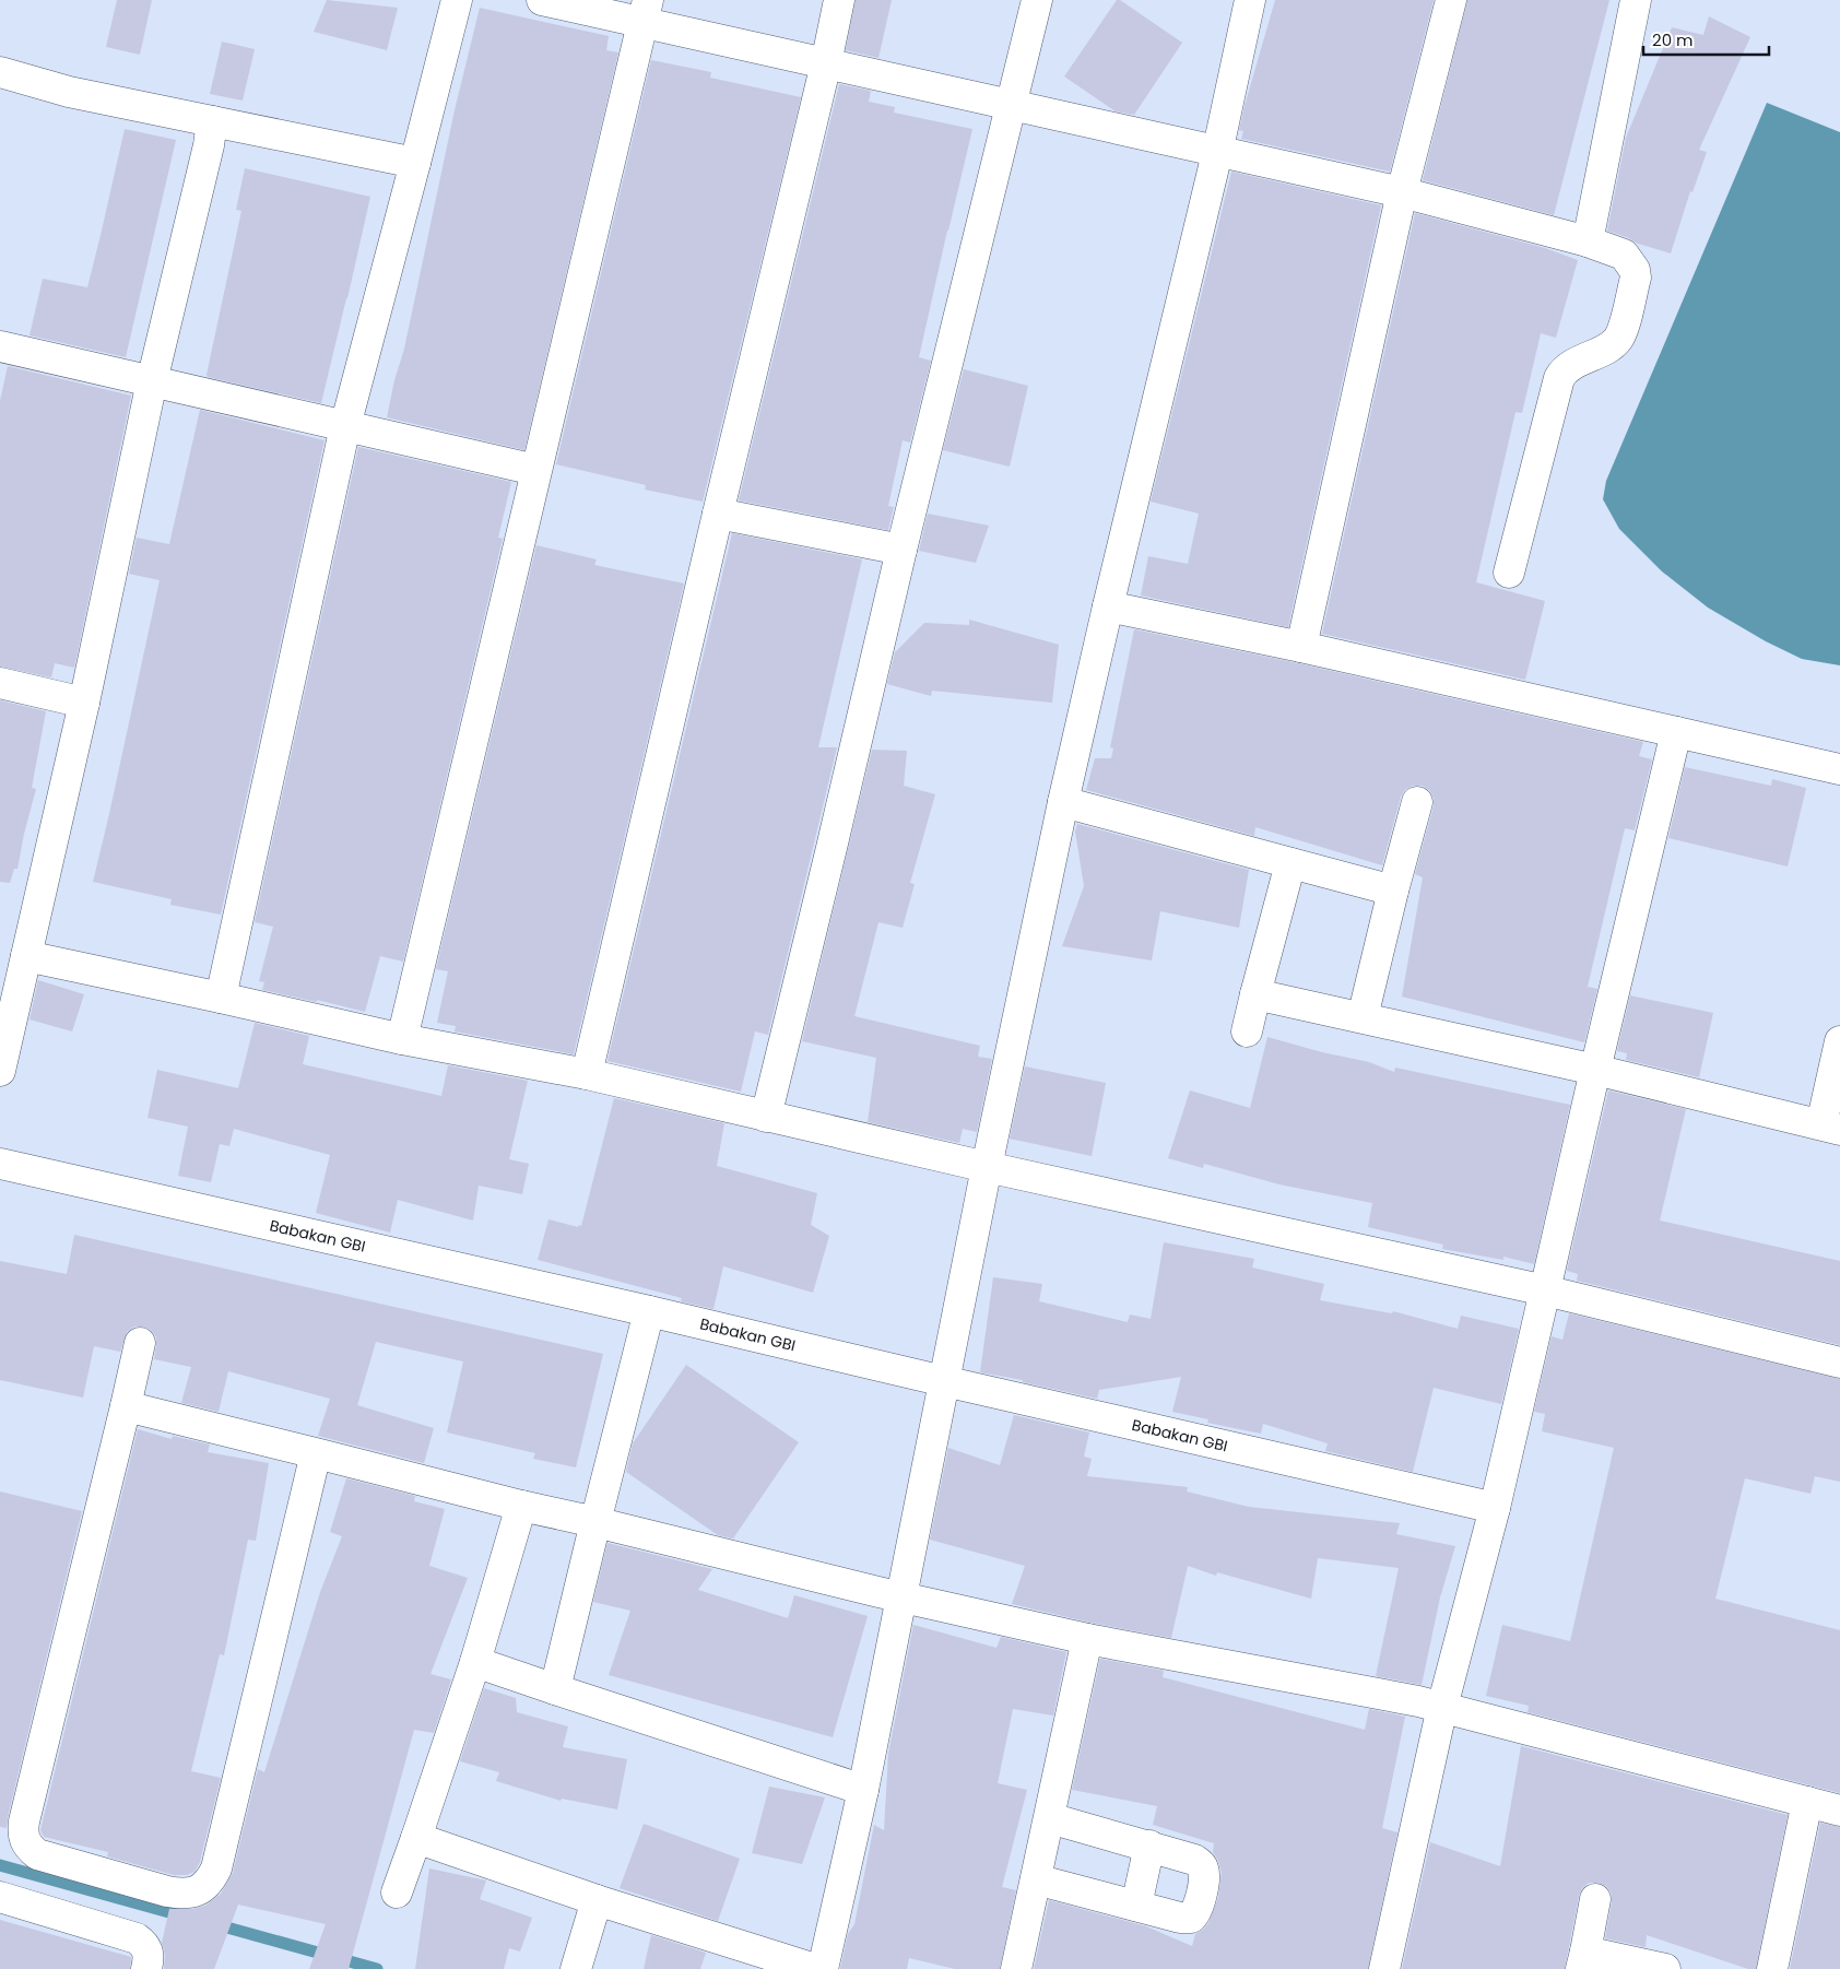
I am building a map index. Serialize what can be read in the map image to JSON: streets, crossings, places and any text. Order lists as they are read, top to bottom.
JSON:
{
  "streets": {
    "street": ["Babakan GBI"]
  },
  "scale_bar": "20 m"
}
